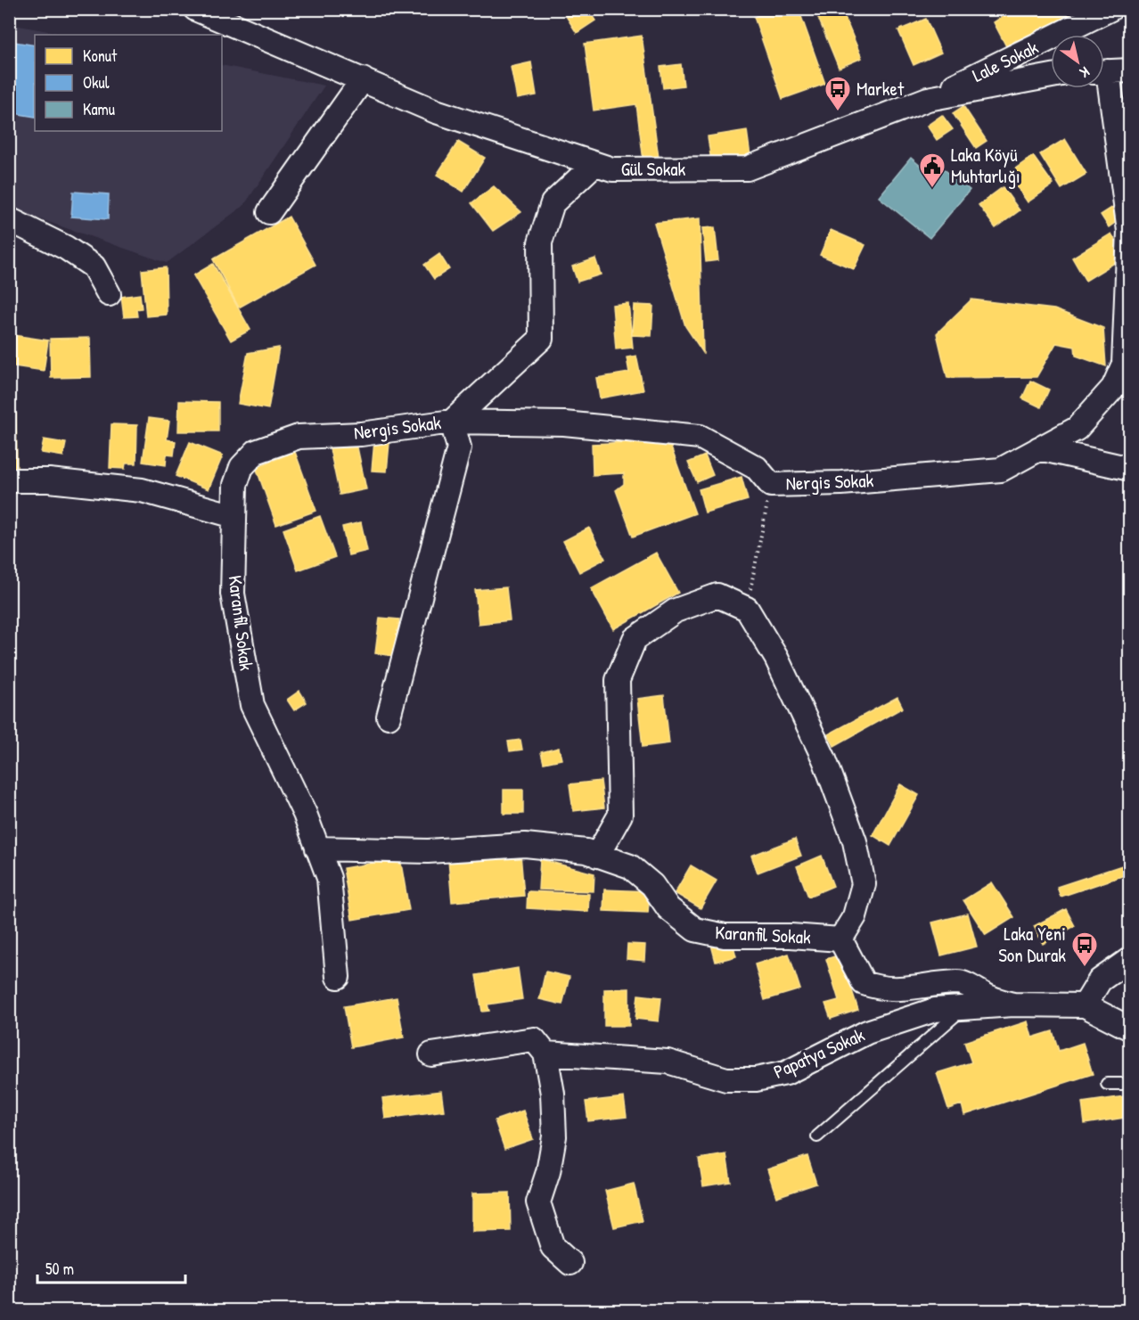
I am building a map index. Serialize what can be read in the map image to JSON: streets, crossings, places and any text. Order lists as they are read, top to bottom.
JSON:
{
  "streets": {
    "street": [
      "Lale Sokak",
      "Gül Sokak",
      "Nergis Sokak",
      "Karanfil Sokak",
      "Papatya Sokak"
    ]
  },
  "crossings": [
    ["Lale Sokak", "Gül Sokak"],
    ["Nergis Sokak", "Karanfil Sokak"]
  ],
  "places": {
    "bus stop": ["Market", "Laka Yeni Son Durak"],
    "public building": ["Laka Köyü Muhtarlığı"]
  },
  "legend": ["Konut", "Okul", "Kamu"],
  "scale_bar": "50 m",
  "north": "bottom right"
}
